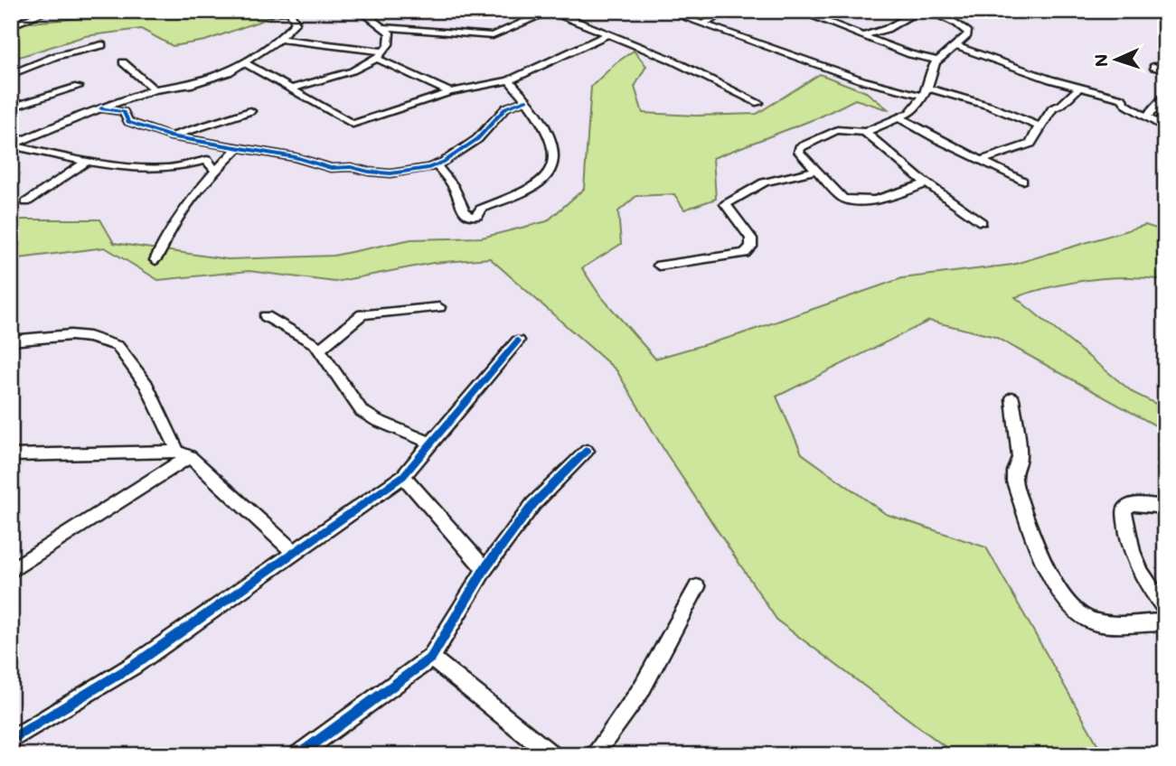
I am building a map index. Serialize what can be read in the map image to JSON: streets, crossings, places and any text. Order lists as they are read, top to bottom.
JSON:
{
  "north": "left"
}
